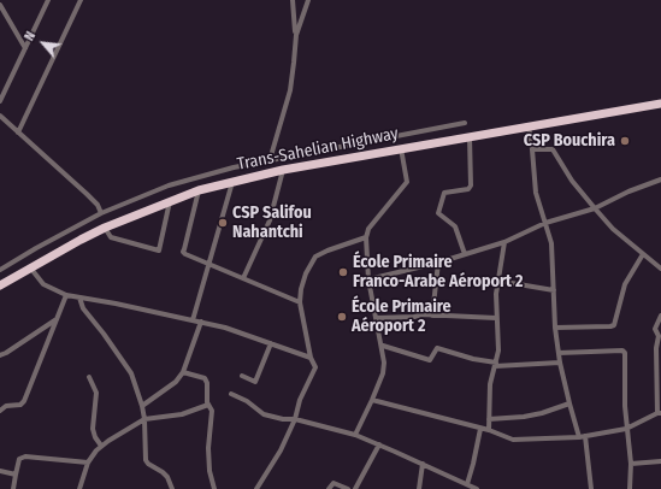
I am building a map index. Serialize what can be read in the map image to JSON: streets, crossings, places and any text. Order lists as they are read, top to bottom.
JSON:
{
  "streets": {
    "highway": ["Trans-Sahelian Highway"]
  },
  "places": [
    "CSP Bouchira",
    "CSP Salifou Nahantchi",
    "École Primaire Franco-Arabe Aéroport 2",
    "École Primaire Aéroport 2"
  ],
  "north": "top left"
}
